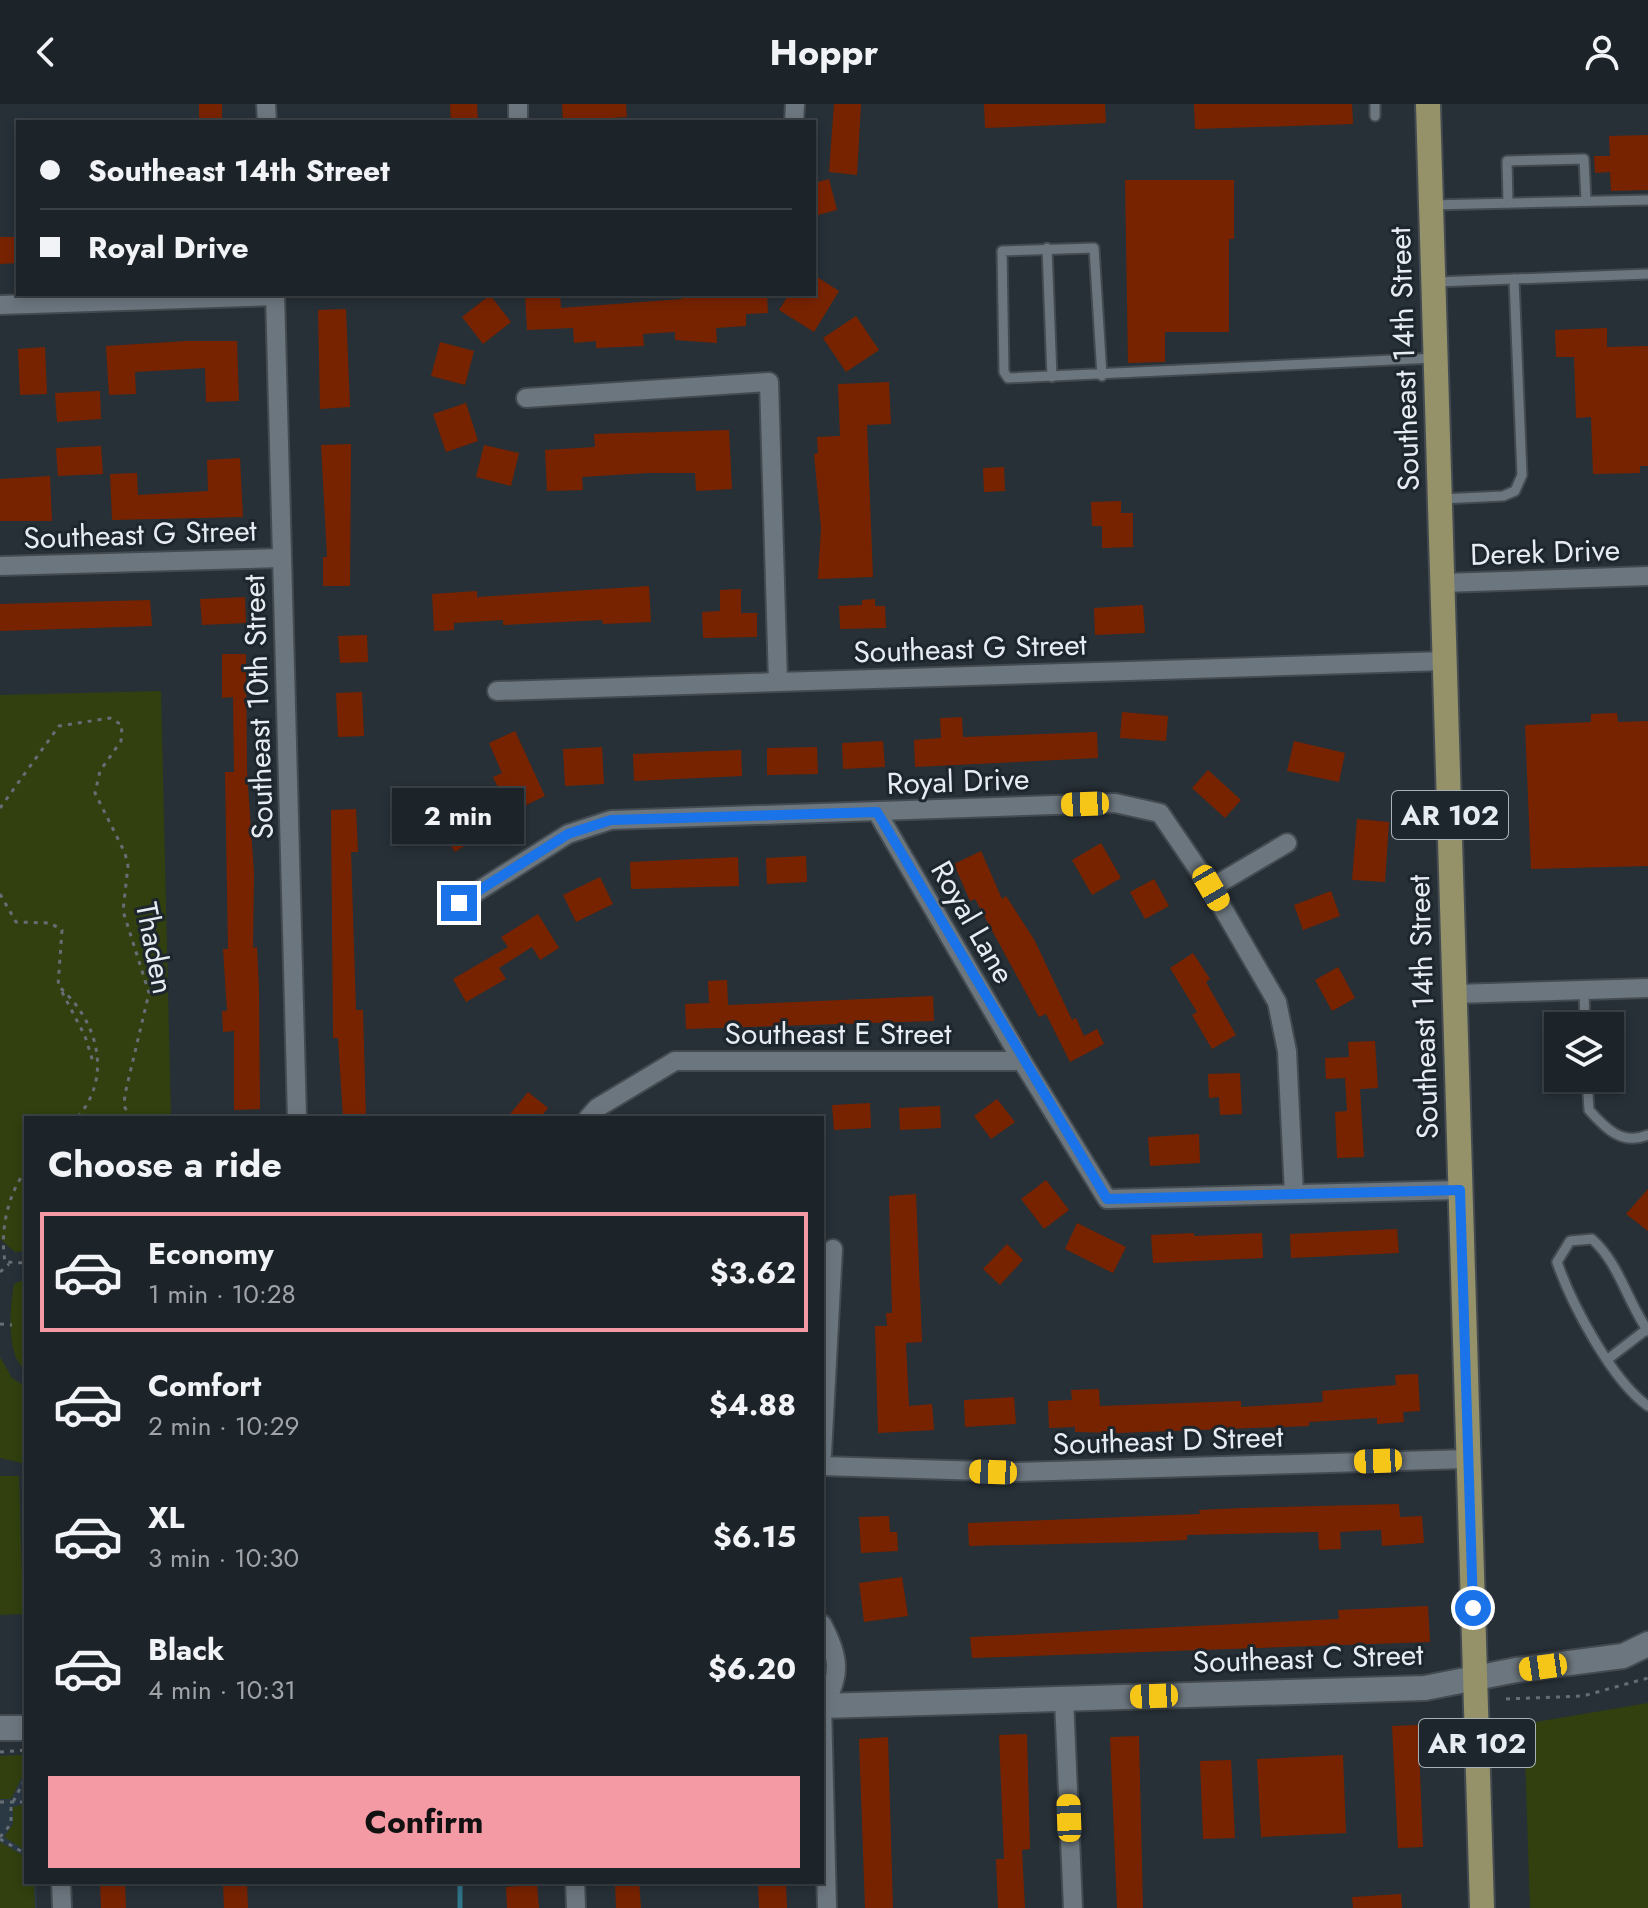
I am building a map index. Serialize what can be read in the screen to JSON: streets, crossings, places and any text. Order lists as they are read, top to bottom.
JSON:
{
  "streets": {
    "main road": ["Southeast 14th Street", "AR 102"],
    "street": [
      "Southeast G Street",
      "Derek Drive",
      "Southeast 10th Street",
      "Royal Drive",
      "Royal Lane",
      "Southeast E Street",
      "Southeast D Street",
      "Southeast C Street"
    ],
    "path": ["Thaden"]
  },
  "crossings": [
    ["Southeast 14th Street", "Southeast G Street"],
    ["Southeast 14th Street", "Derek Drive"],
    ["Southeast 14th Street", "Southeast D Street"],
    ["Southeast 14th Street", "Southeast C Street"],
    ["Southeast G Street", "Southeast 10th Street"],
    ["Royal Drive", "Royal Lane"],
    ["Royal Lane", "Southeast E Street"]
  ],
  "page": {
    "header": "Hoppr",
    "banner": ["Southeast 14th Street", "Royal Drive"],
    "bubble": "2 min",
    "heading": "Choose a ride",
    "list": [
      {
        "name": "Economy",
        "note": "1 min · 10:28",
        "value": "$3.62"
      },
      {
        "name": "Comfort",
        "note": "2 min · 10:29",
        "value": "$4.88"
      },
      {
        "name": "XL",
        "note": "3 min · 10:30",
        "value": "$6.15"
      },
      {
        "name": "Black",
        "note": "4 min · 10:31",
        "value": "$6.20"
      }
    ],
    "buttons": "Confirm"
  }
}
